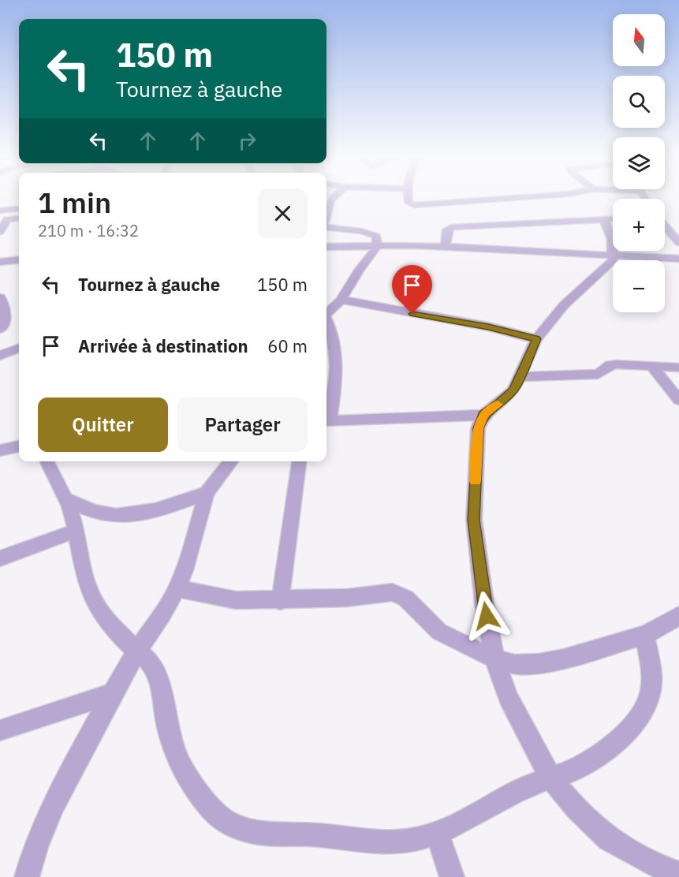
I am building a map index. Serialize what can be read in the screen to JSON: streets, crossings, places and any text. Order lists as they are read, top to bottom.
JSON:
{
  "north": "top",
  "page": {
    "map_buttons": ["+", "−"],
    "turn": ["150 m", "Tournez à gauche"],
    "heading": ["1 min", "210 m · 16:32"],
    "list": [
      {
        "name": "Tournez à gauche",
        "value": "150 m"
      },
      {
        "name": "Arrivée à destination",
        "value": "60 m"
      }
    ],
    "buttons": ["Quitter", "Partager"]
  }
}
